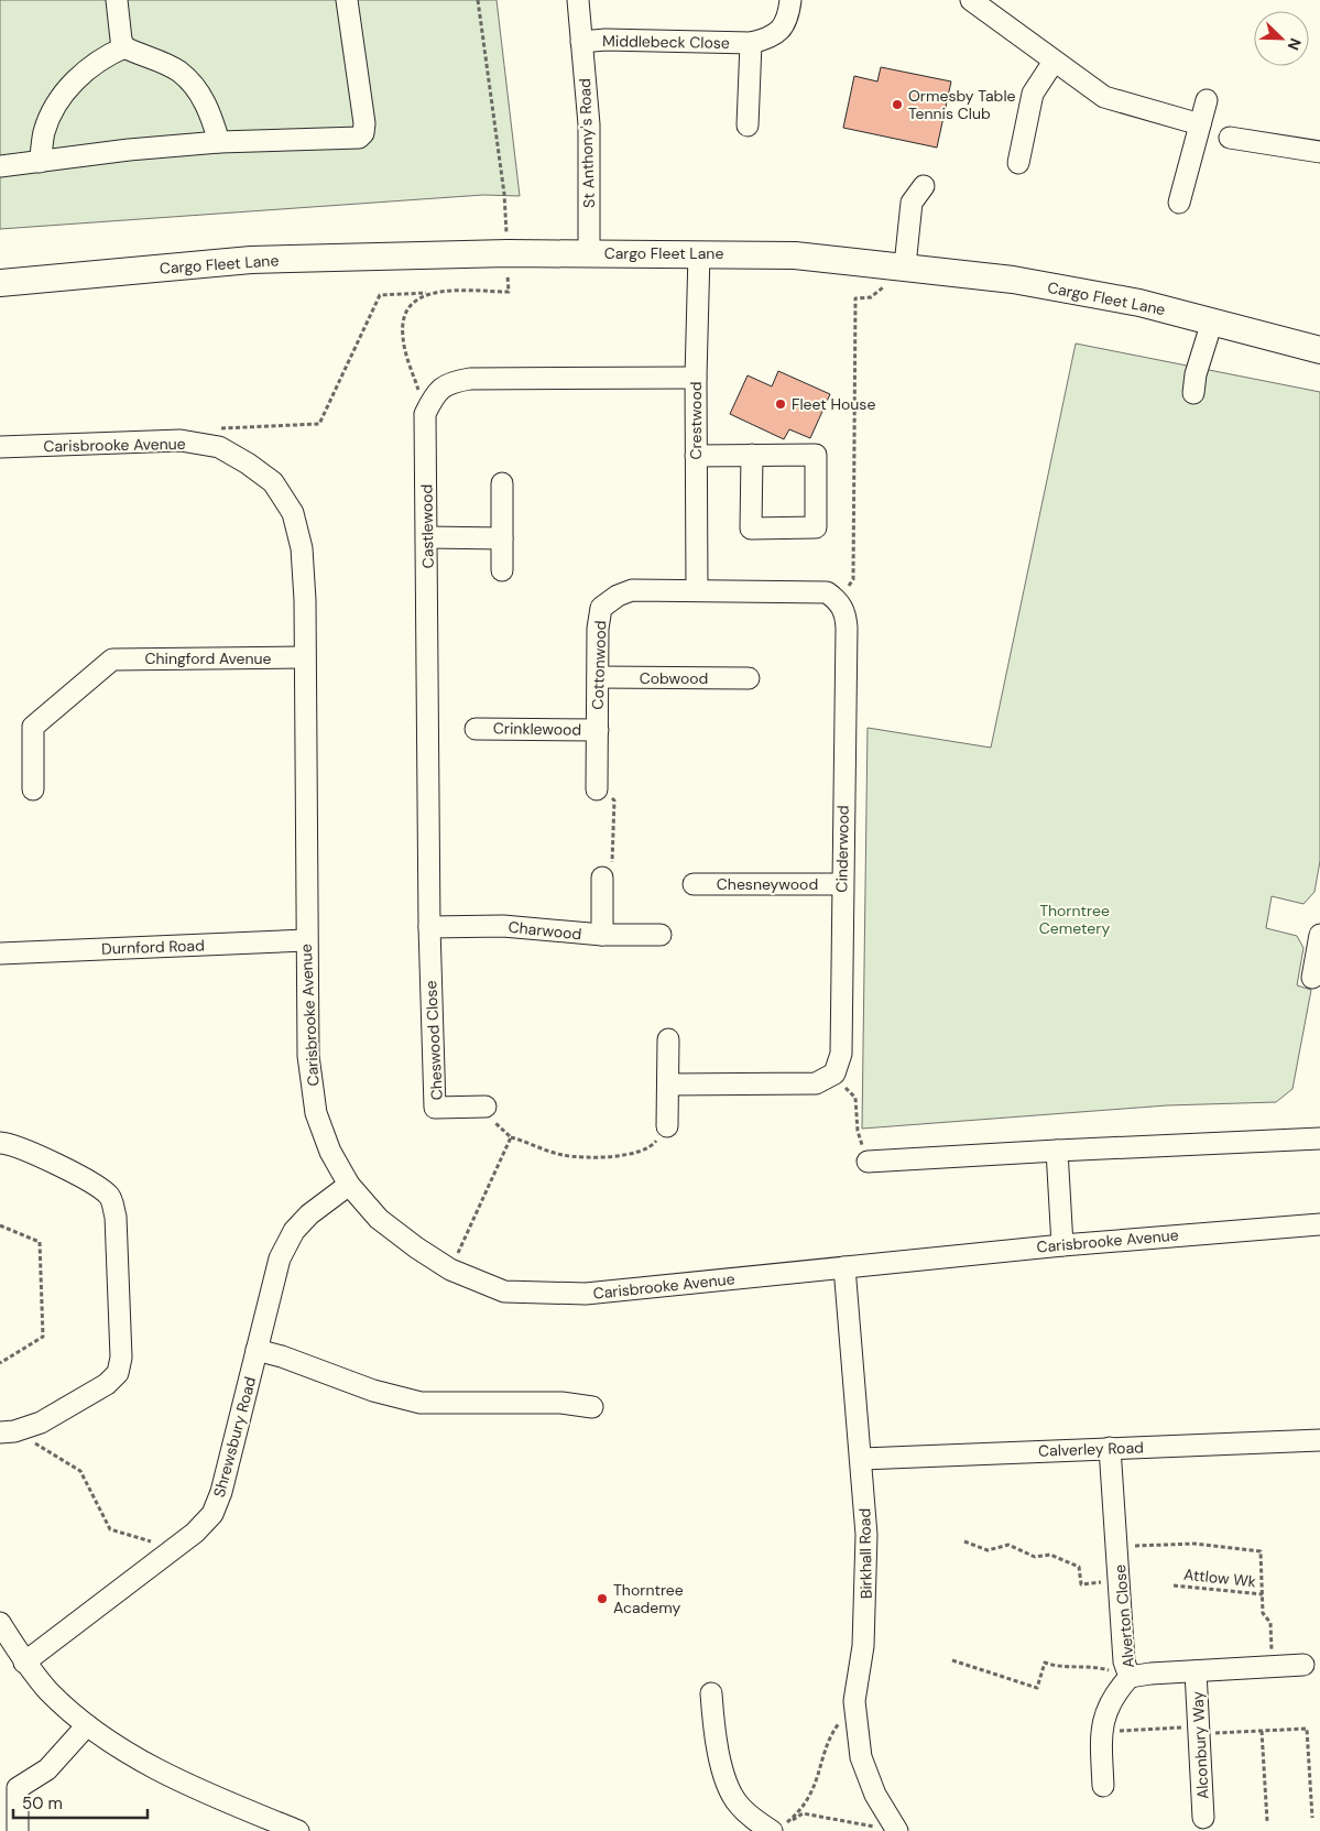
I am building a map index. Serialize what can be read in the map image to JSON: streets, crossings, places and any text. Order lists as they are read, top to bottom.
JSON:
{
  "streets": {
    "main road": ["Cargo Fleet Lane"],
    "street": [
      "Middlebeck Close",
      "St Anthony's Road",
      "Crestwood",
      "Carisbrooke Avenue",
      "Castlewood",
      "Chingford Avenue",
      "Cottonwood",
      "Cobwood",
      "Crinklewood",
      "Cinderwood",
      "Chesneywood",
      "Charwood",
      "Durnford Road",
      "Cheswood Close",
      "Shrewsbury Road",
      "Calverley Road",
      "Birkhall Road",
      "Alverton Close",
      "Alconbury Way"
    ],
    "path": ["Attlow Wk"]
  },
  "crossings": [
    ["Middlebeck Close", "St Anthony's Road"],
    ["St Anthony's Road", "Cargo Fleet Lane"],
    ["Cargo Fleet Lane", "Crestwood"],
    ["Crestwood", "Cottonwood"],
    ["Carisbrooke Avenue", "Chingford Avenue"],
    ["Carisbrooke Avenue", "Durnford Road"],
    ["Carisbrooke Avenue", "Shrewsbury Road"],
    ["Carisbrooke Avenue", "Birkhall Road"],
    ["Castlewood", "Charwood"],
    ["Castlewood", "Cheswood Close"],
    ["Cottonwood", "Cobwood"],
    ["Cottonwood", "Crinklewood"],
    ["Cinderwood", "Chesneywood"],
    ["Charwood", "Cheswood Close"],
    ["Calverley Road", "Birkhall Road"],
    ["Calverley Road", "Alverton Close"],
    ["Alverton Close", "Alconbury Way"]
  ],
  "parks": ["Thorntree Cemetery"],
  "places": ["Ormesby Table Tennis Club", "Fleet House", "Thorntree Academy"],
  "scale_bar": "50 m",
  "north": "bottom right"
}
